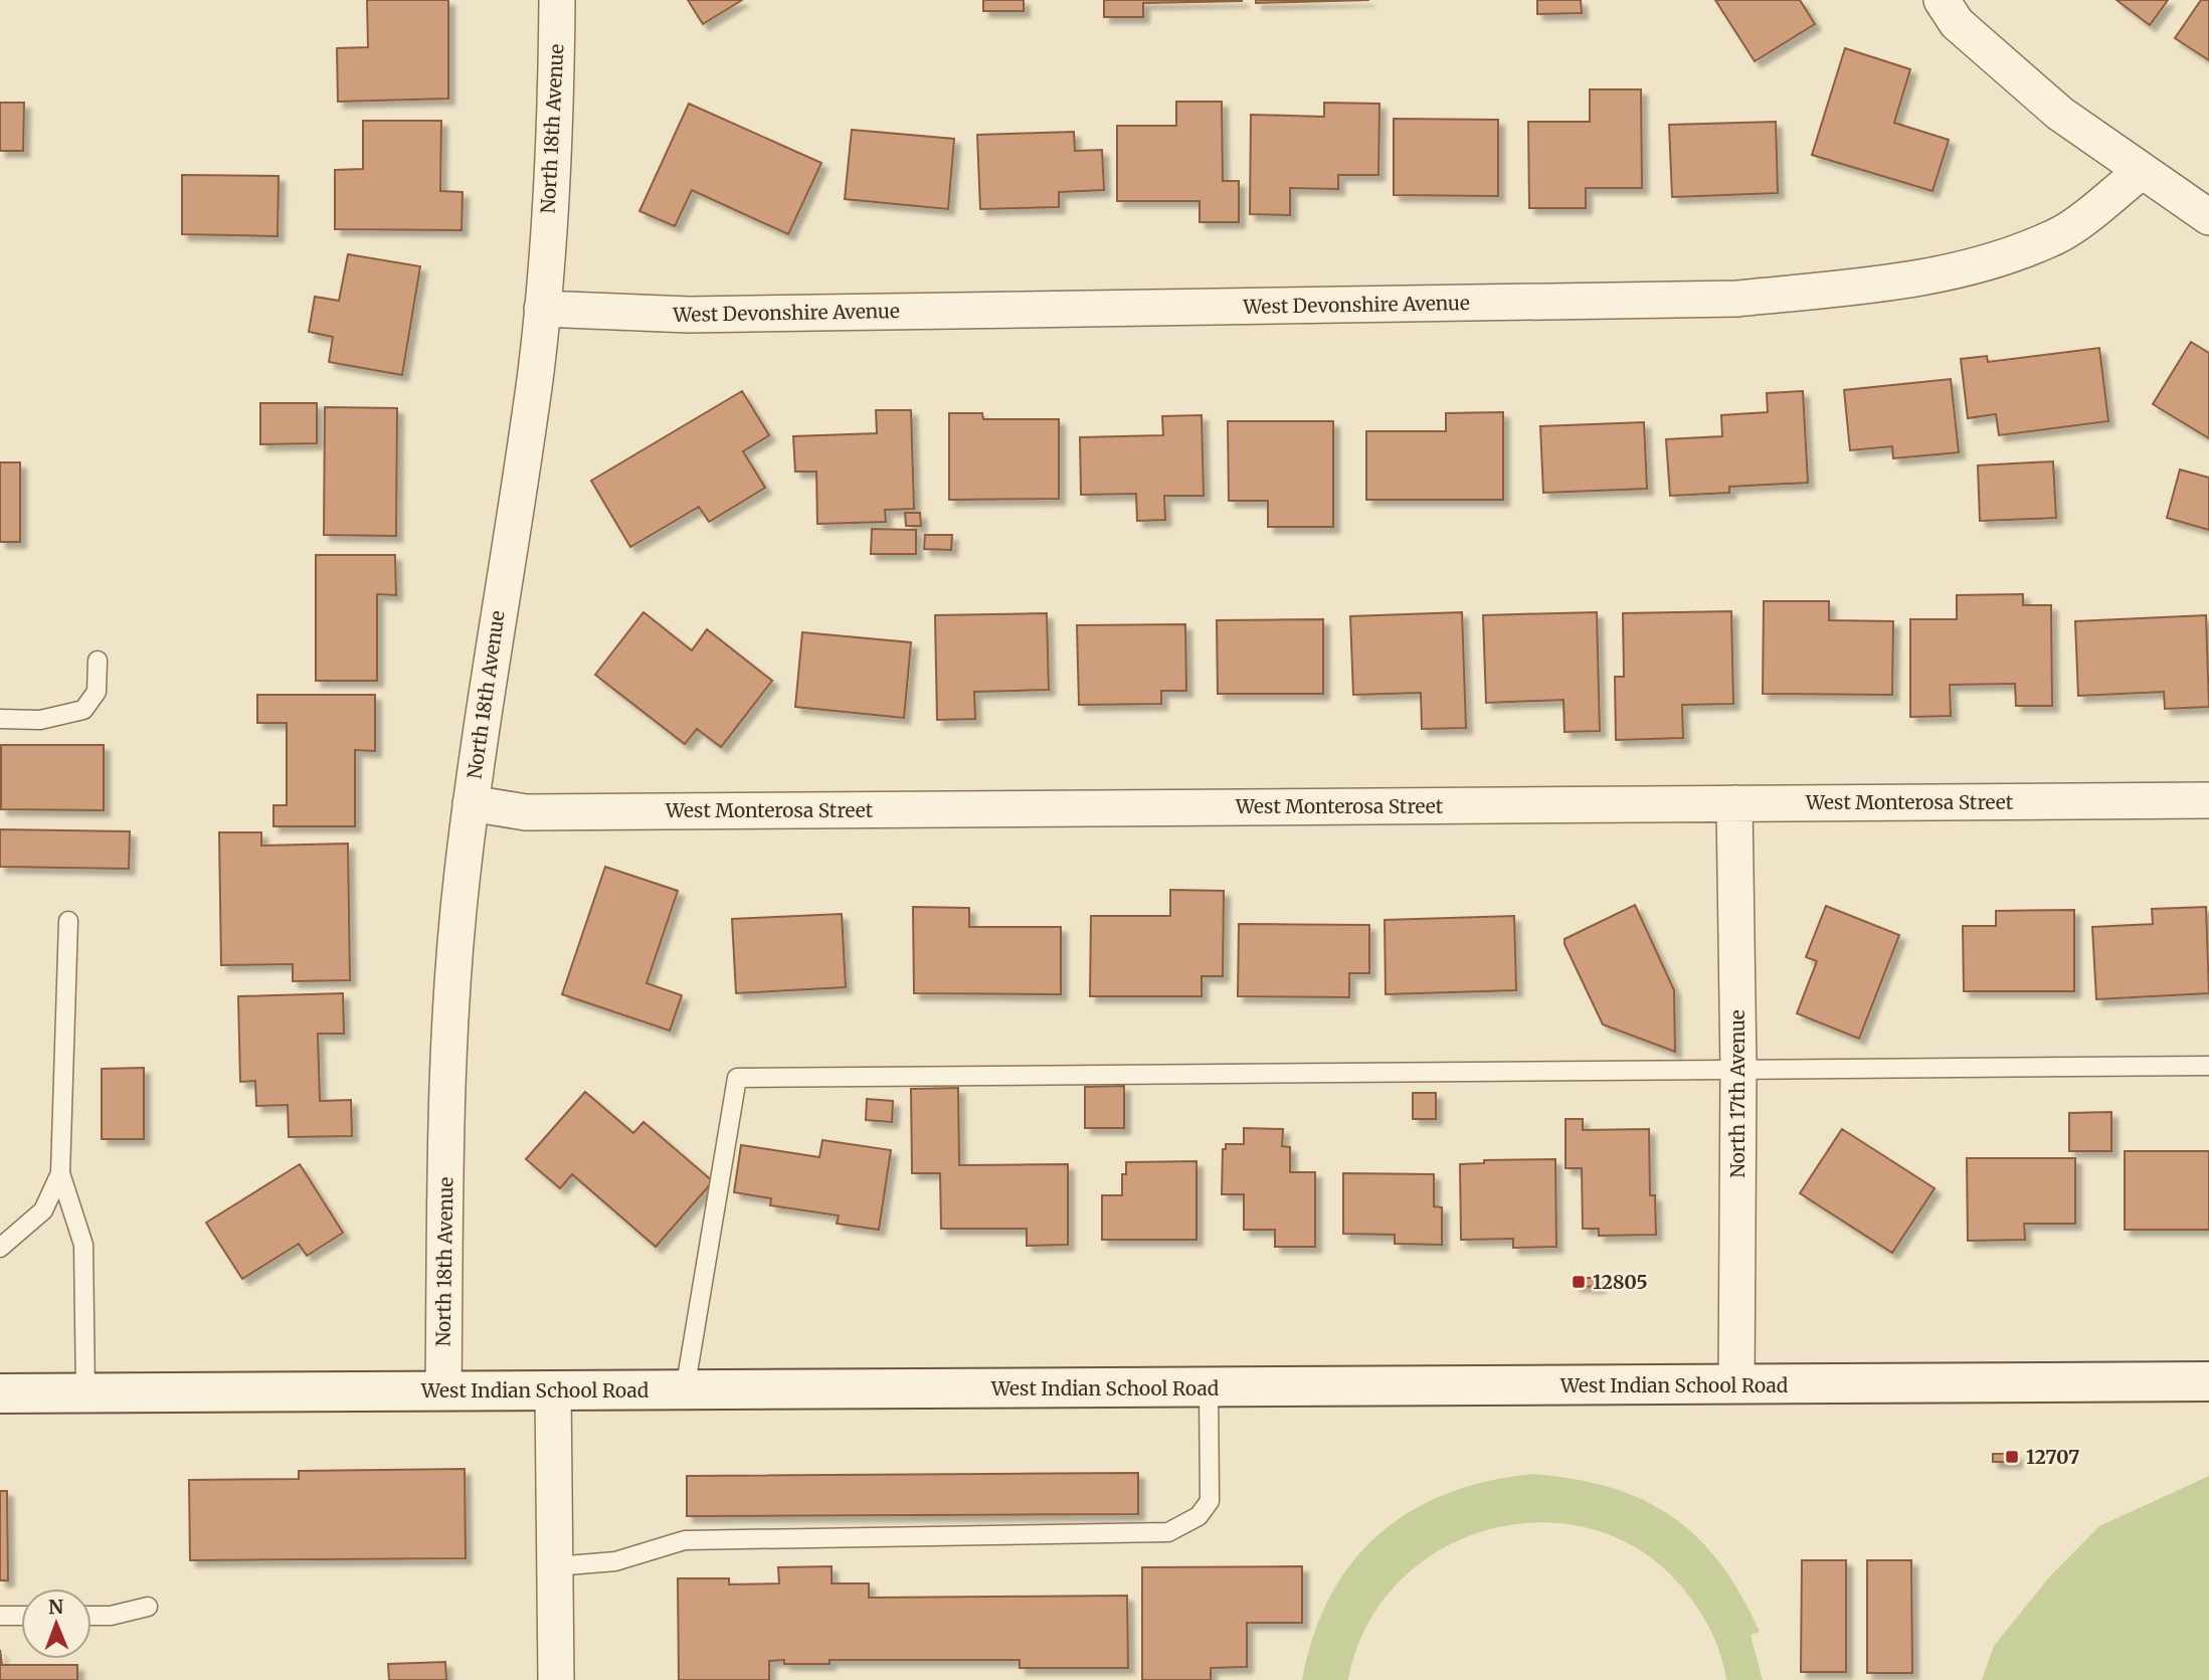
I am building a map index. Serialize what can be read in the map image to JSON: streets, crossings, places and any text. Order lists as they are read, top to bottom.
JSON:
{
  "streets": {
    "main road": ["West Indian School Road"],
    "street": [
      "North 18th Avenue",
      "West Devonshire Avenue",
      "West Monterosa Street",
      "North 17th Avenue"
    ]
  },
  "crossings": [
    ["North 18th Avenue", "West Devonshire Avenue"],
    ["North 18th Avenue", "West Monterosa Street"],
    ["North 18th Avenue", "West Indian School Road"],
    ["West Monterosa Street", "North 17th Avenue"],
    ["North 17th Avenue", "West Indian School Road"]
  ],
  "places": {
    "transit": ["12805", "12707"]
  },
  "north": "top"
}
